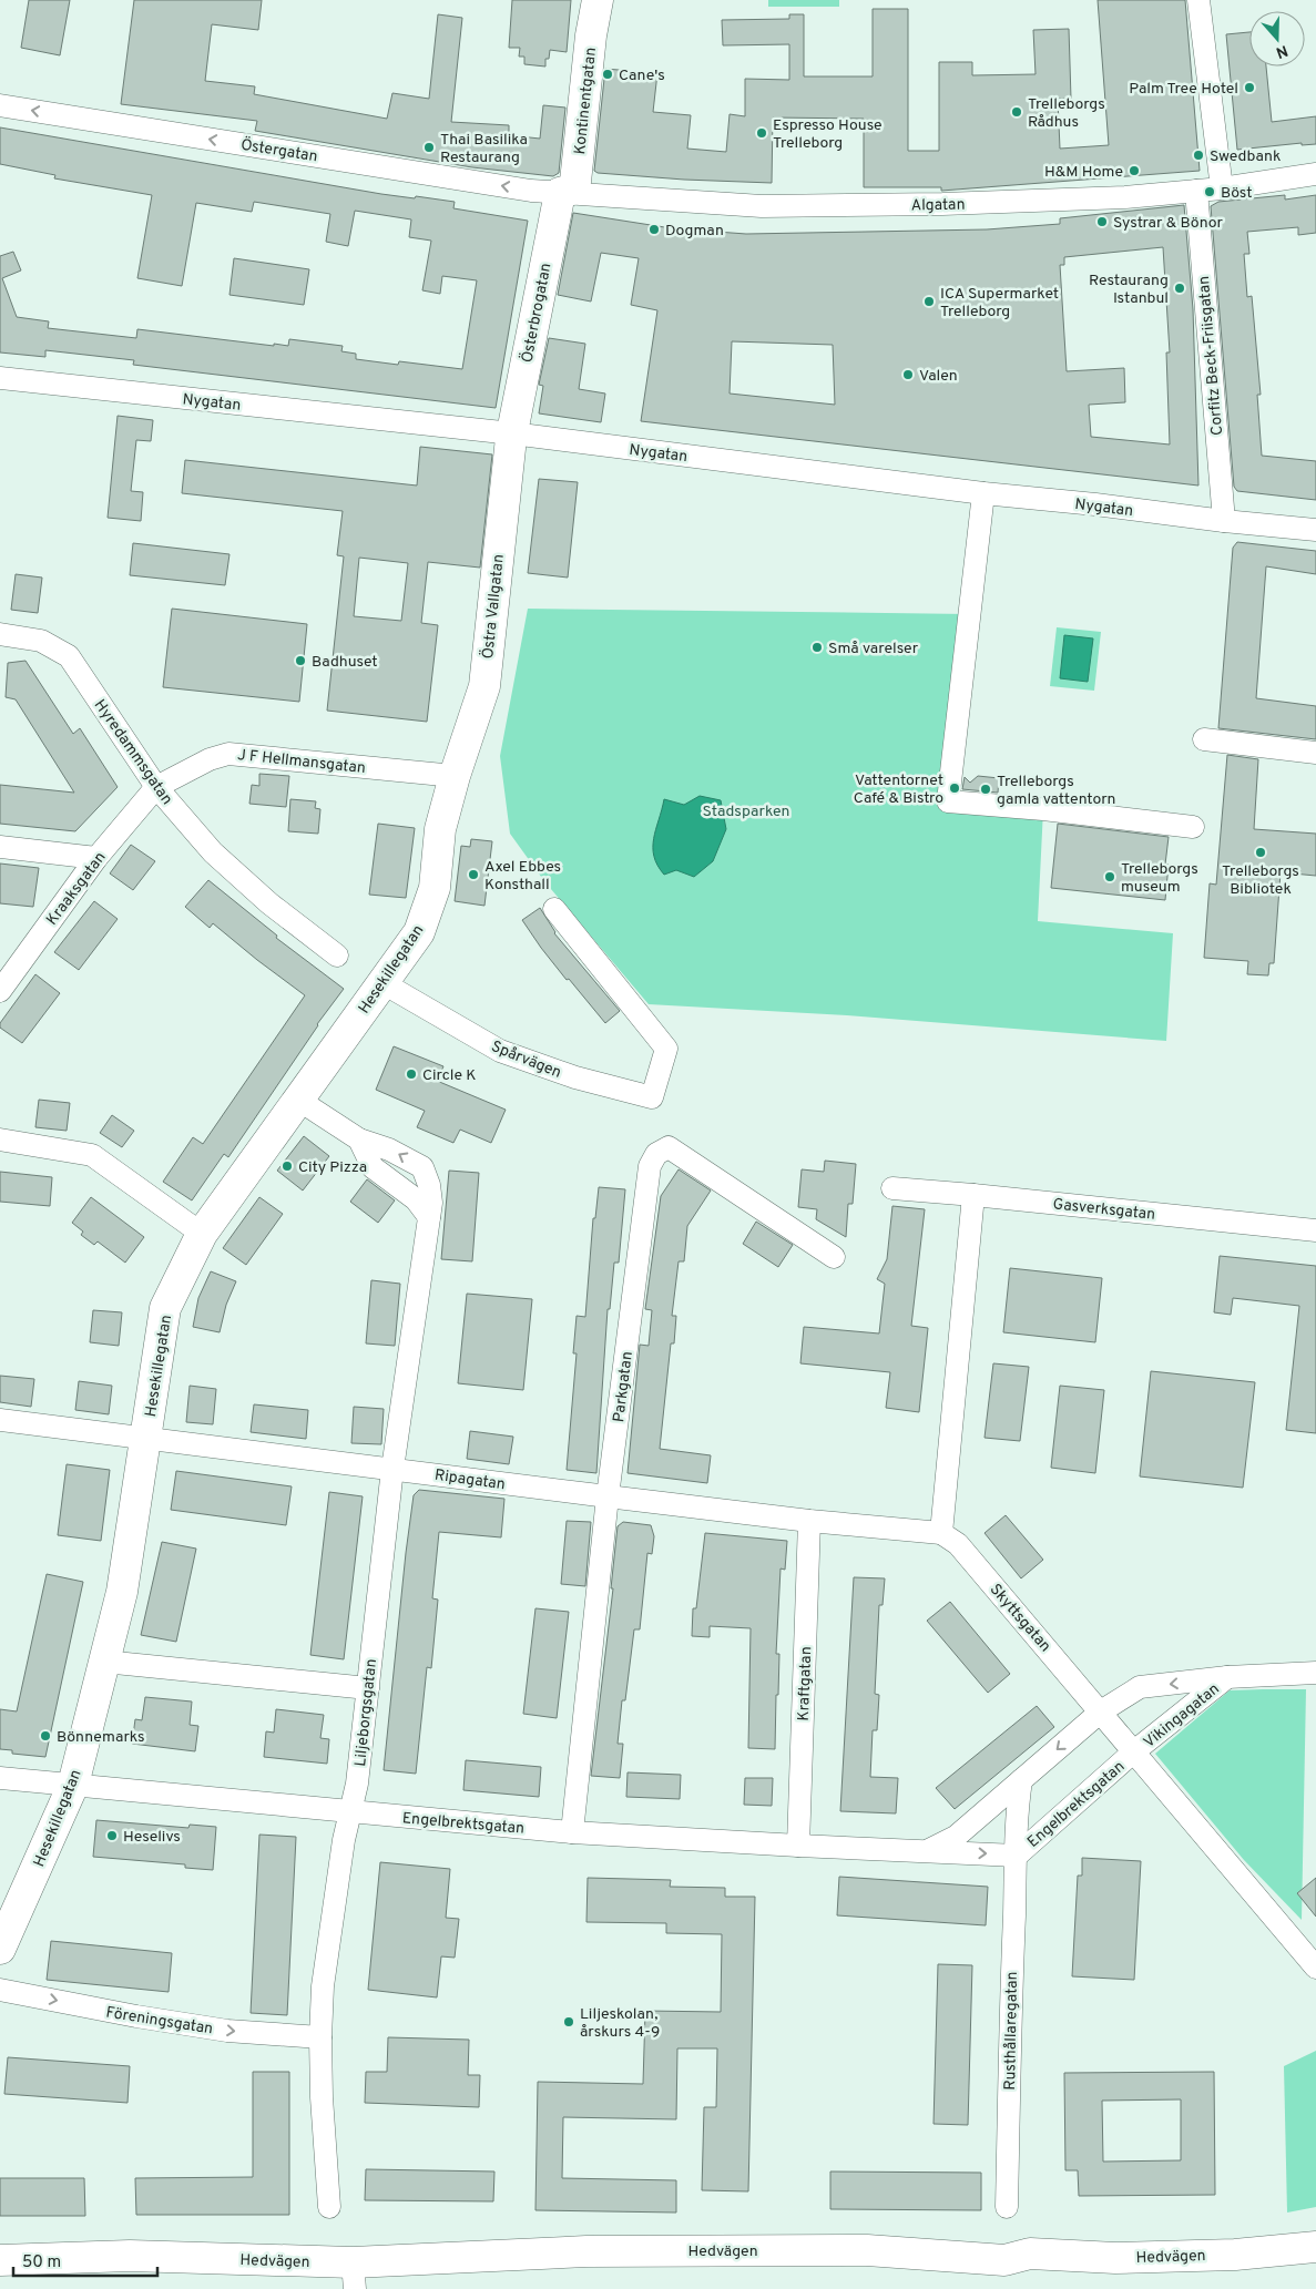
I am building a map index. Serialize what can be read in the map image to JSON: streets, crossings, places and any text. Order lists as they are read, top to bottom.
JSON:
{
  "streets": {
    "street": [
      "Kontinentgatan",
      "Östergatan",
      "Algatan",
      "Österbrogatan",
      "Corfitz Beck-Friisgatan",
      "Nygatan",
      "Östra Vallgatan",
      "Hyredammsgatan",
      "J F Hellmansgatan",
      "Kraaksgatan",
      "Hesekillegatan",
      "Spårvägen",
      "Gasverksgatan",
      "Parkgatan",
      "Ripagatan",
      "Skyttsgatan",
      "Kraftgatan",
      "Liljeborgsgatan",
      "Vikingagatan",
      "Engelbrektsgatan",
      "Föreningsgatan",
      "Rusthållaregatan",
      "Hedvägen"
    ]
  },
  "crossings": [
    ["Kontinentgatan", "Östergatan"],
    ["Kontinentgatan", "Algatan"],
    ["Kontinentgatan", "Österbrogatan"],
    ["Östergatan", "Algatan"],
    ["Östergatan", "Österbrogatan"],
    ["Algatan", "Österbrogatan"],
    ["Algatan", "Corfitz Beck-Friisgatan"],
    ["Österbrogatan", "Nygatan"],
    ["Österbrogatan", "Östra Vallgatan"],
    ["Corfitz Beck-Friisgatan", "Nygatan"],
    ["Nygatan", "Östra Vallgatan"],
    ["Östra Vallgatan", "J F Hellmansgatan"],
    ["Östra Vallgatan", "Hesekillegatan"],
    ["Hyredammsgatan", "J F Hellmansgatan"],
    ["Hyredammsgatan", "Kraaksgatan"],
    ["J F Hellmansgatan", "Kraaksgatan"],
    ["J F Hellmansgatan", "Hesekillegatan"],
    ["Hesekillegatan", "Spårvägen"],
    ["Hesekillegatan", "Ripagatan"],
    ["Hesekillegatan", "Liljeborgsgatan"],
    ["Hesekillegatan", "Engelbrektsgatan"],
    ["Parkgatan", "Ripagatan"],
    ["Parkgatan", "Engelbrektsgatan"],
    ["Ripagatan", "Skyttsgatan"],
    ["Ripagatan", "Kraftgatan"],
    ["Ripagatan", "Liljeborgsgatan"],
    ["Skyttsgatan", "Vikingagatan"],
    ["Skyttsgatan", "Engelbrektsgatan"],
    ["Kraftgatan", "Engelbrektsgatan"],
    ["Liljeborgsgatan", "Engelbrektsgatan"],
    ["Liljeborgsgatan", "Föreningsgatan"],
    ["Vikingagatan", "Engelbrektsgatan"],
    ["Engelbrektsgatan", "Rusthållaregatan"]
  ],
  "one_way": ["Östergatan", "Föreningsgatan"],
  "parks": ["Stadsparken"],
  "places": [
    "Cane's",
    "Palm Tree Hotel",
    "Trelleborgs Rådhus",
    "Espresso House Trelleborg",
    "Thai Basilika Restaurang",
    "Swedbank",
    "H&M Home",
    "Böst",
    "Systrar & Bönor",
    "Dogman",
    "Restaurang Istanbul",
    "ICA Supermarket Trelleborg",
    "Valen",
    "Små varelser",
    "Badhuset",
    "Vattentornet Café & Bistro",
    "Trelleborgs gamla vattentorn",
    "Trelleborgs Bibliotek",
    "Axel Ebbes Konsthall",
    "Trelleborgs museum",
    "Circle K",
    "City Pizza",
    "Bönnemarks",
    "Heselivs",
    "Liljeskolan, årskurs 4-9"
  ],
  "scale_bar": "50 m",
  "north": "bottom"
}
